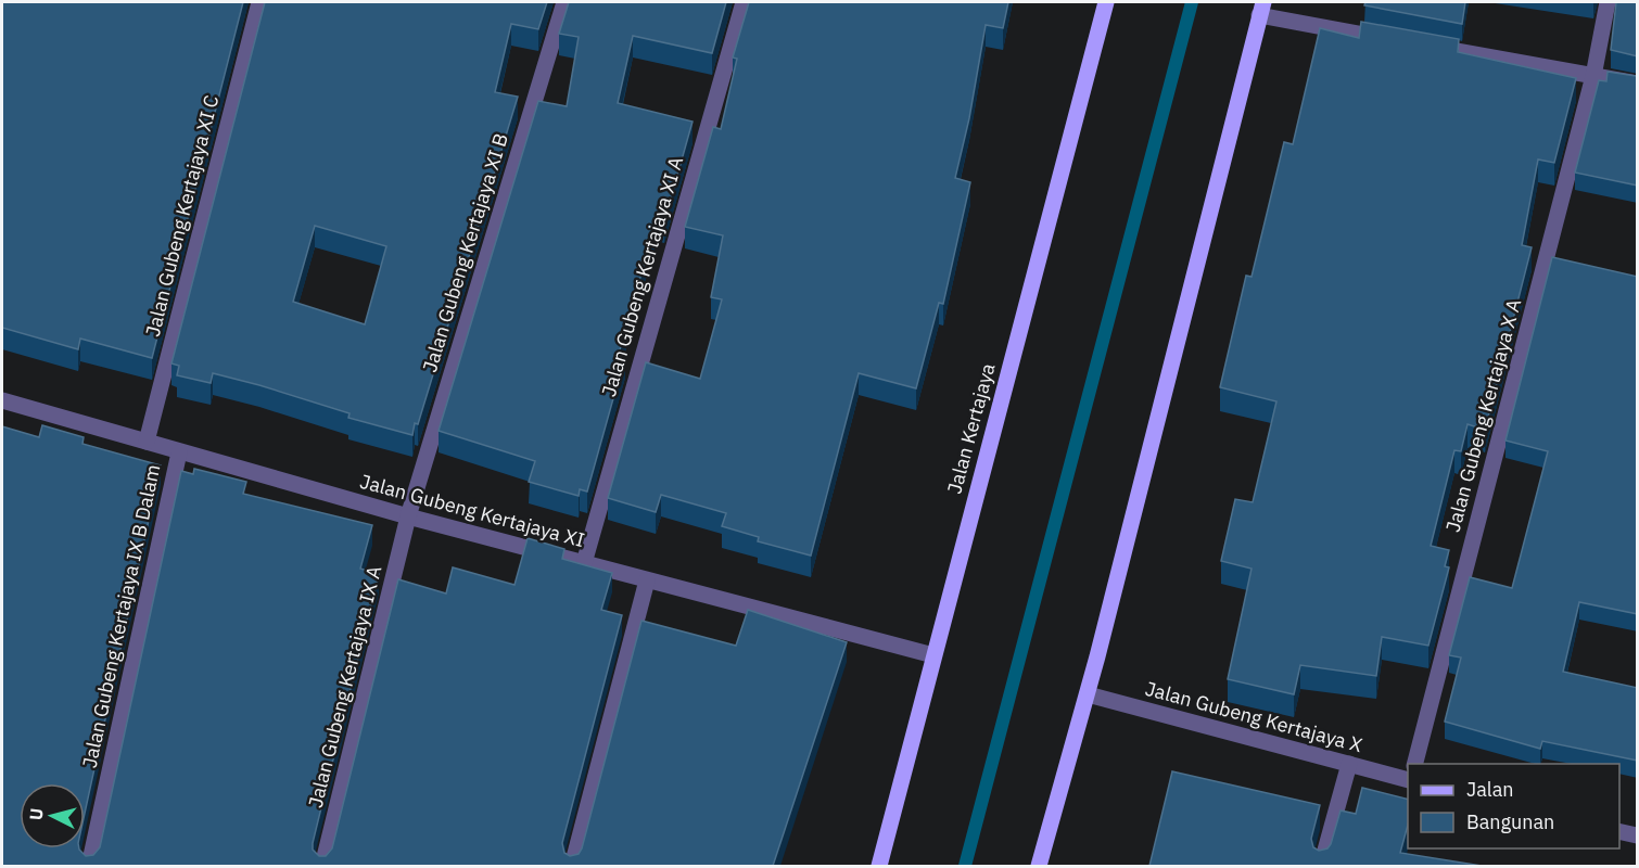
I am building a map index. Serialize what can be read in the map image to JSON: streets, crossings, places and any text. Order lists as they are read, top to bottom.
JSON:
{
  "streets": {
    "main road": ["Jalan Kertajaya"],
    "street": [
      "Jalan Gubeng Kertajaya XI C",
      "Jalan Gubeng Kertajaya XI B",
      "Jalan Gubeng Kertajaya XI A",
      "Jalan Gubeng Kertajaya X A",
      "Jalan Gubeng Kertajaya XI",
      "Jalan Gubeng Kertajaya IX B Dalam",
      "Jalan Gubeng Kertajaya IX A",
      "Jalan Gubeng Kertajaya X"
    ]
  },
  "crossings": [
    ["Jalan Gubeng Kertajaya XI C", "Jalan Gubeng Kertajaya XI"],
    ["Jalan Gubeng Kertajaya XI B", "Jalan Gubeng Kertajaya XI"],
    ["Jalan Gubeng Kertajaya XI B", "Jalan Gubeng Kertajaya IX A"],
    ["Jalan Gubeng Kertajaya XI A", "Jalan Gubeng Kertajaya XI"],
    ["Jalan Kertajaya", "Jalan Gubeng Kertajaya XI"],
    ["Jalan Gubeng Kertajaya XI", "Jalan Gubeng Kertajaya IX B Dalam"],
    ["Jalan Gubeng Kertajaya XI", "Jalan Gubeng Kertajaya IX A"]
  ],
  "legend": ["Jalan", "Bangunan"],
  "north": "left"
}
